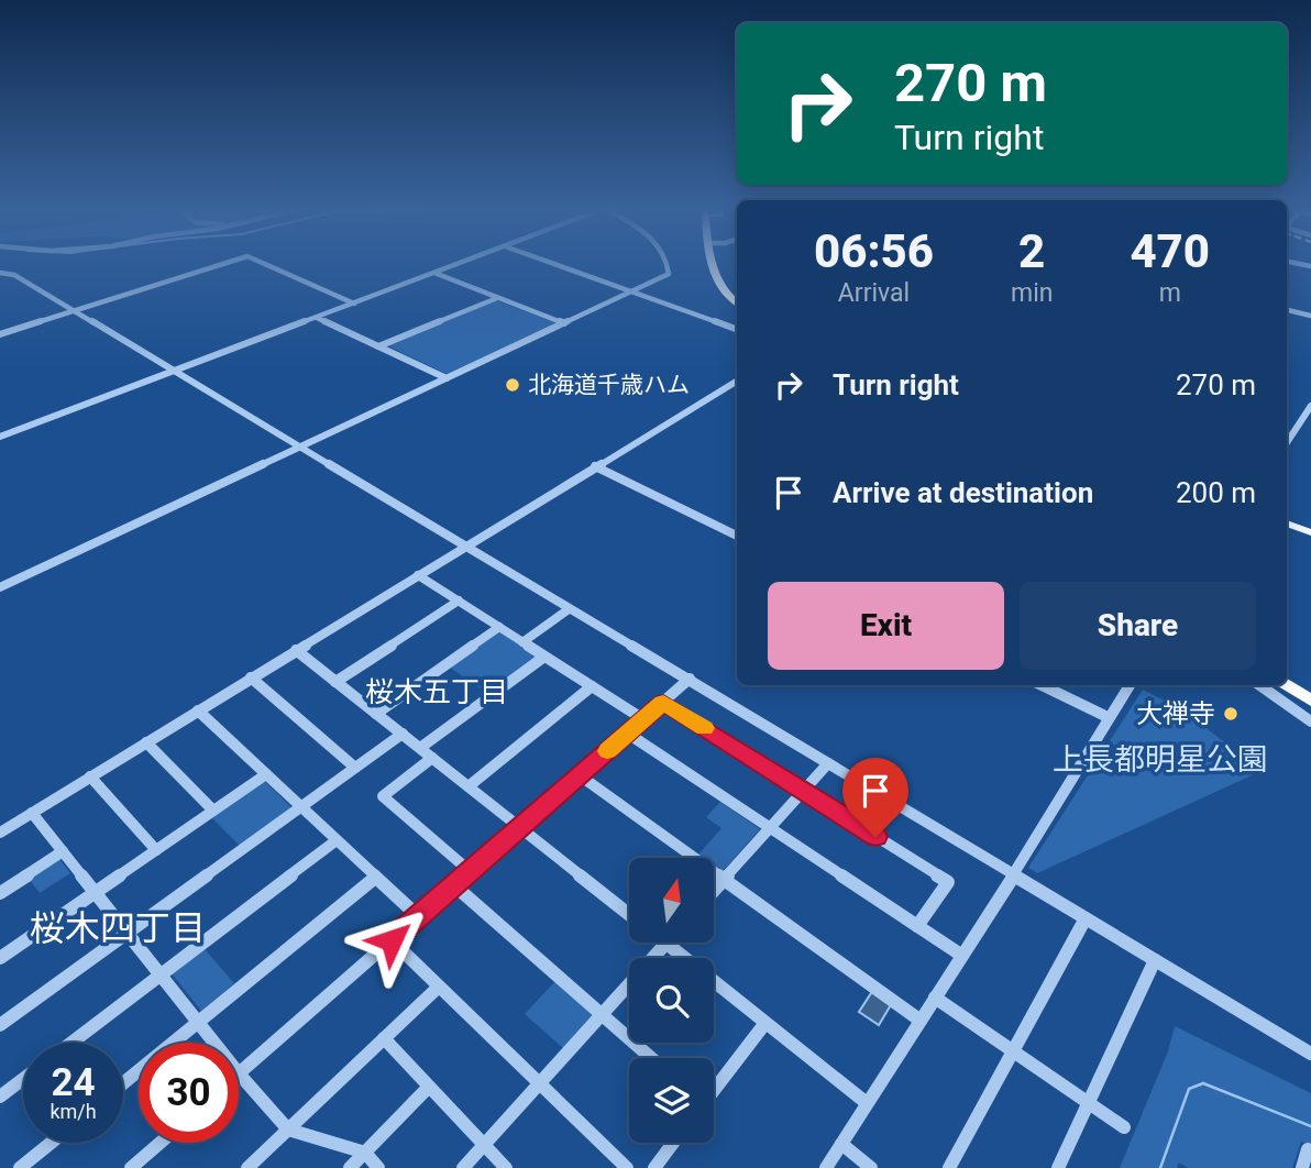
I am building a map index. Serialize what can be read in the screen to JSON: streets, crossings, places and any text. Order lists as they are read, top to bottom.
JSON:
{
  "districts": ["桜木五丁目", "桜木四丁目"],
  "parks": ["上長都明星公園"],
  "places": ["北海道千歳ハム", "大禅寺"],
  "north": "top",
  "page": {
    "turn": ["270 m", "Turn right"],
    "eta": [
      "06:56",
      "Arrival",
      "2",
      "min",
      "470",
      "m"
    ],
    "list": [
      {
        "name": "Turn right",
        "value": "270 m"
      },
      {
        "name": "Arrive at destination",
        "value": "200 m"
      }
    ],
    "buttons": ["Exit", "Share"],
    "speed": "24 km/h",
    "limit": "30"
  }
}
